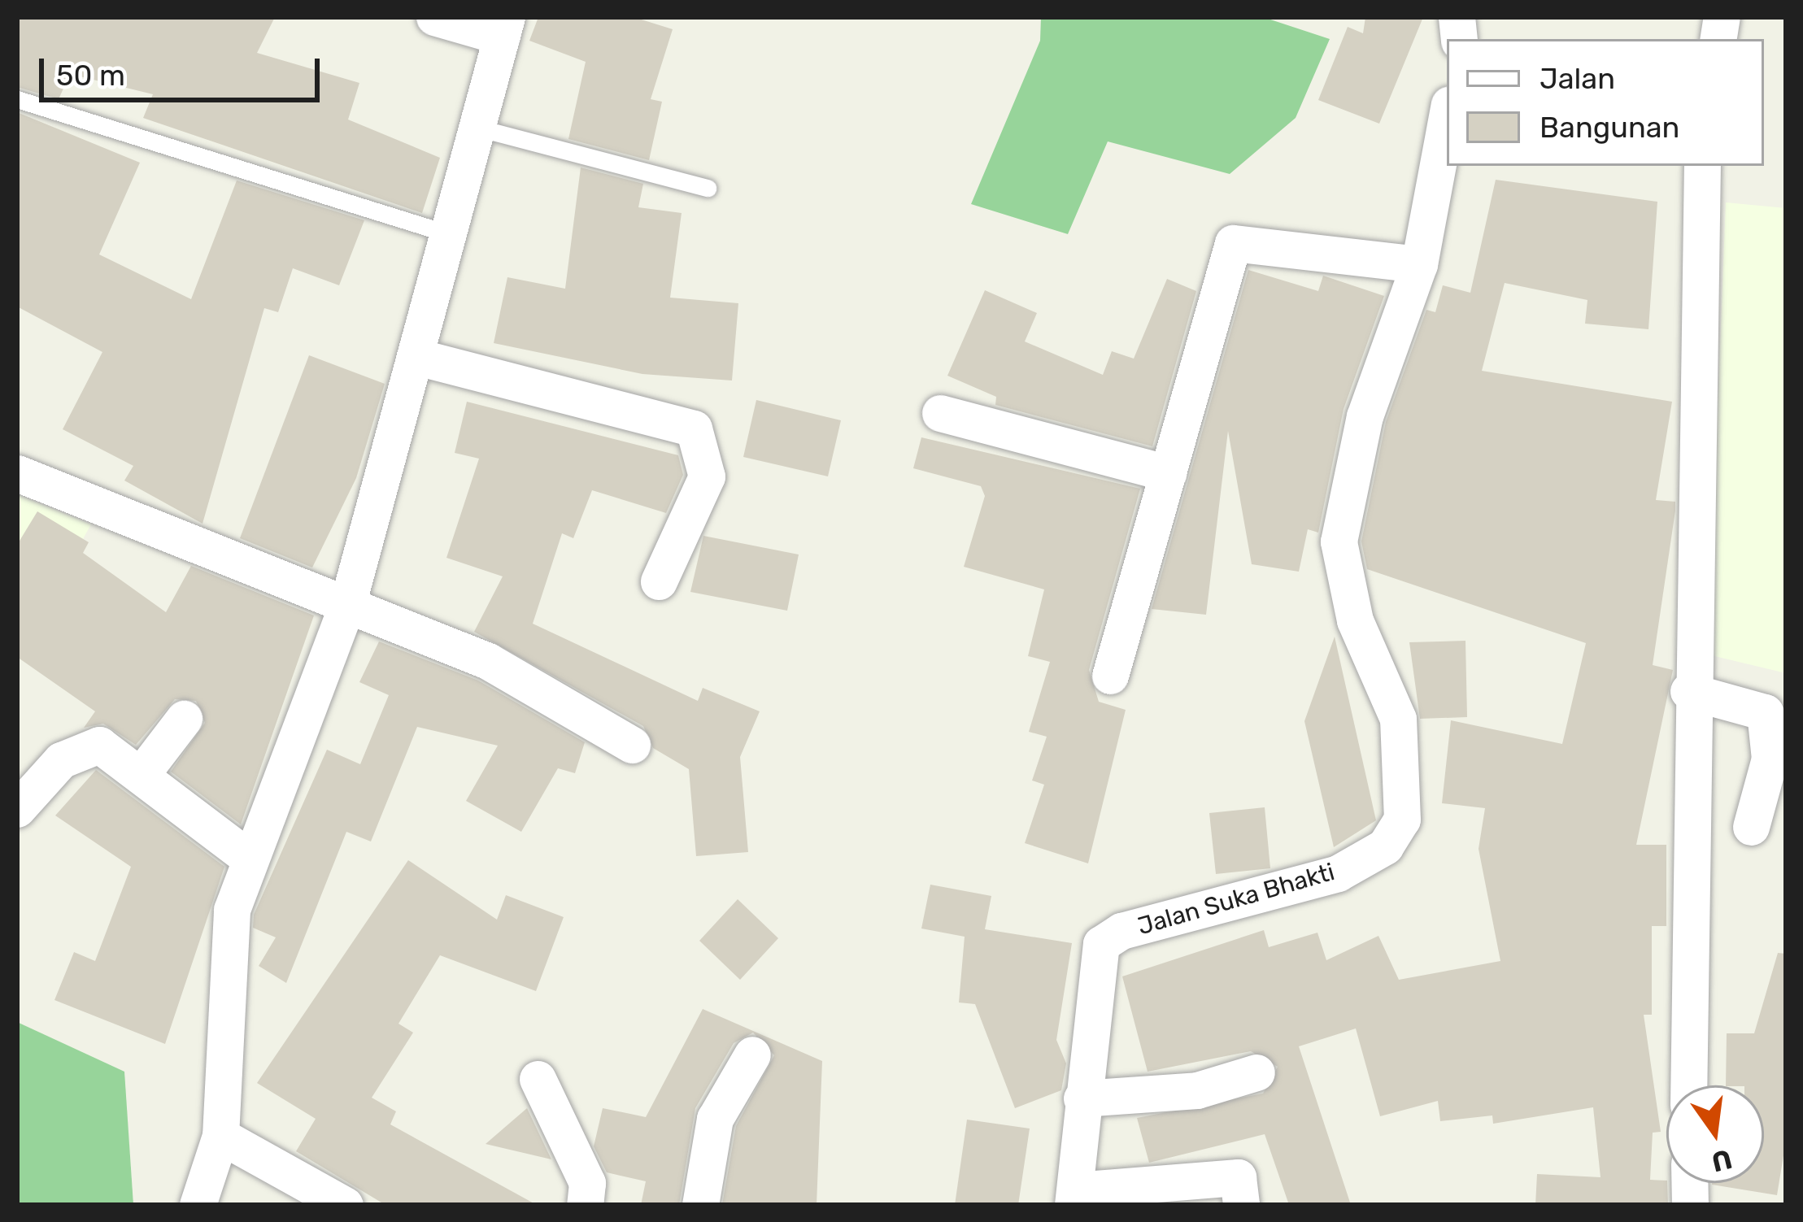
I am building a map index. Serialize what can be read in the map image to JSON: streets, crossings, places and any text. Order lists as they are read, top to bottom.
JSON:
{
  "streets": {
    "street": ["Jalan Suka Bhakti"]
  },
  "legend": ["Jalan", "Bangunan"],
  "scale_bar": "50 m",
  "north": "bottom"
}
